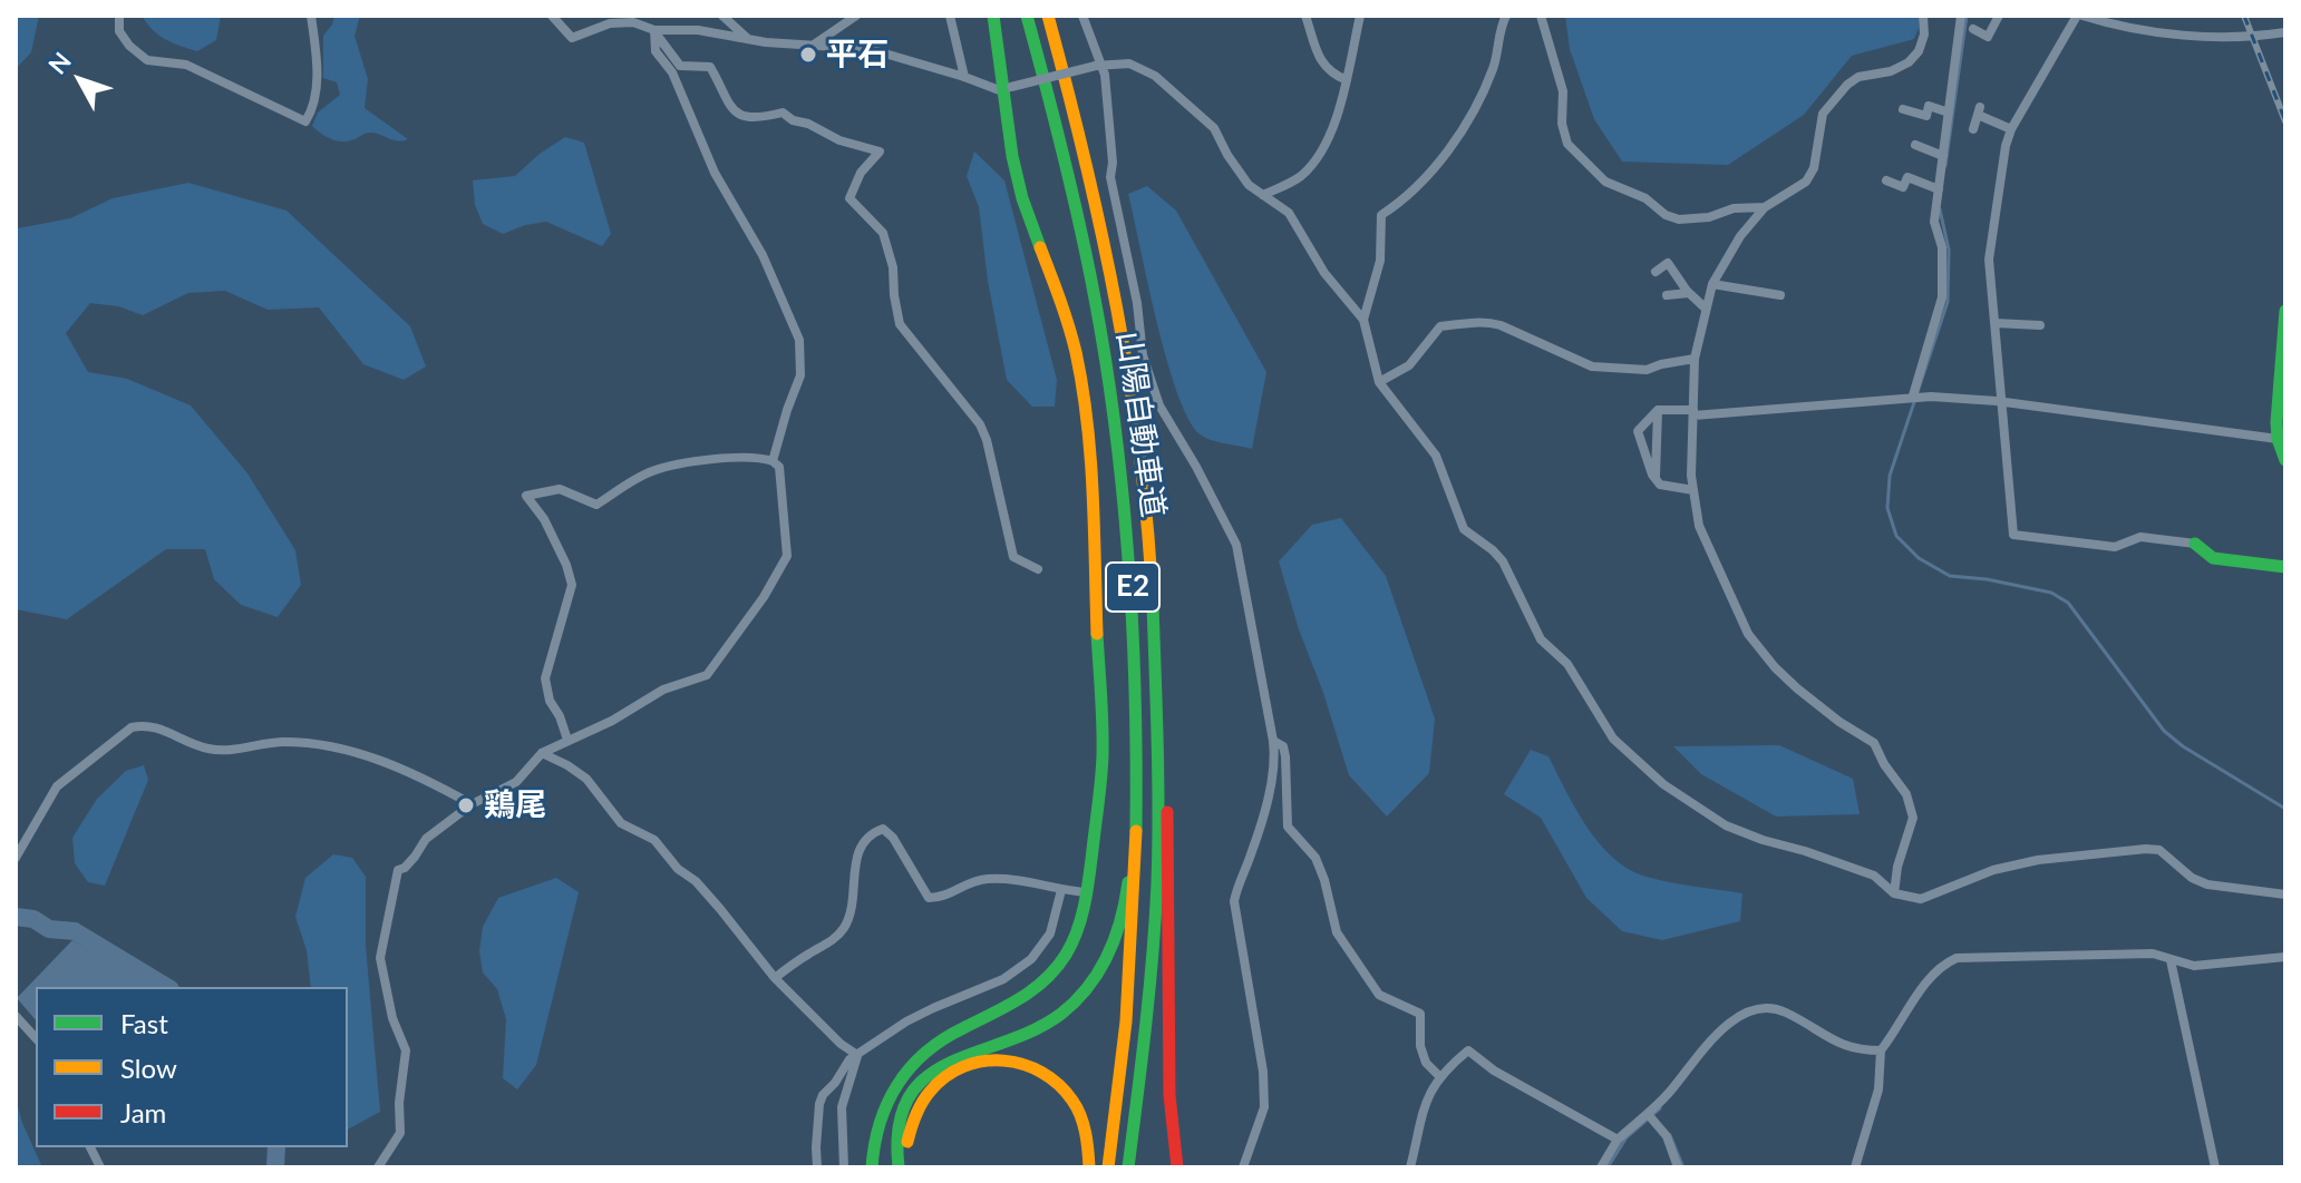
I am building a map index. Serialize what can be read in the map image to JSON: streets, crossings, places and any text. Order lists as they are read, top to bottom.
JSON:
{
  "streets": {
    "main road": ["山陽自動車道", "E2"]
  },
  "places": ["平石", "鶏尾"],
  "legend": ["Fast", "Slow", "Jam"],
  "north": "top left"
}
